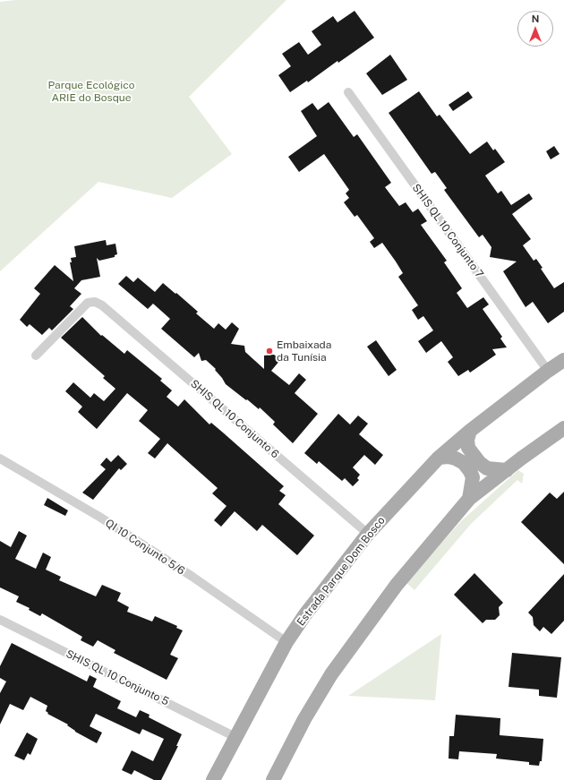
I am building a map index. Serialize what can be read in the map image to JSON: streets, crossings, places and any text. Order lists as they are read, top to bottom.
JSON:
{
  "streets": {
    "main road": ["Estrada Parque Dom Bosco"],
    "street": [
      "SHIS QL 10 Conjunto 7",
      "SHIS QL 10 Conjunto 6",
      "QI 10 Conjunto 5/6",
      "SHIS QL 10 Conjunto 5"
    ]
  },
  "crossings": [
    ["SHIS QL 10 Conjunto 7", "Estrada Parque Dom Bosco"],
    ["SHIS QL 10 Conjunto 6", "Estrada Parque Dom Bosco"],
    ["QI 10 Conjunto 5/6", "Estrada Parque Dom Bosco"],
    ["Estrada Parque Dom Bosco", "SHIS QL 10 Conjunto 5"]
  ],
  "parks": ["Parque Ecológico ARIE do Bosque"],
  "places": ["Embaixada da Tunísia"],
  "north": "top"
}
